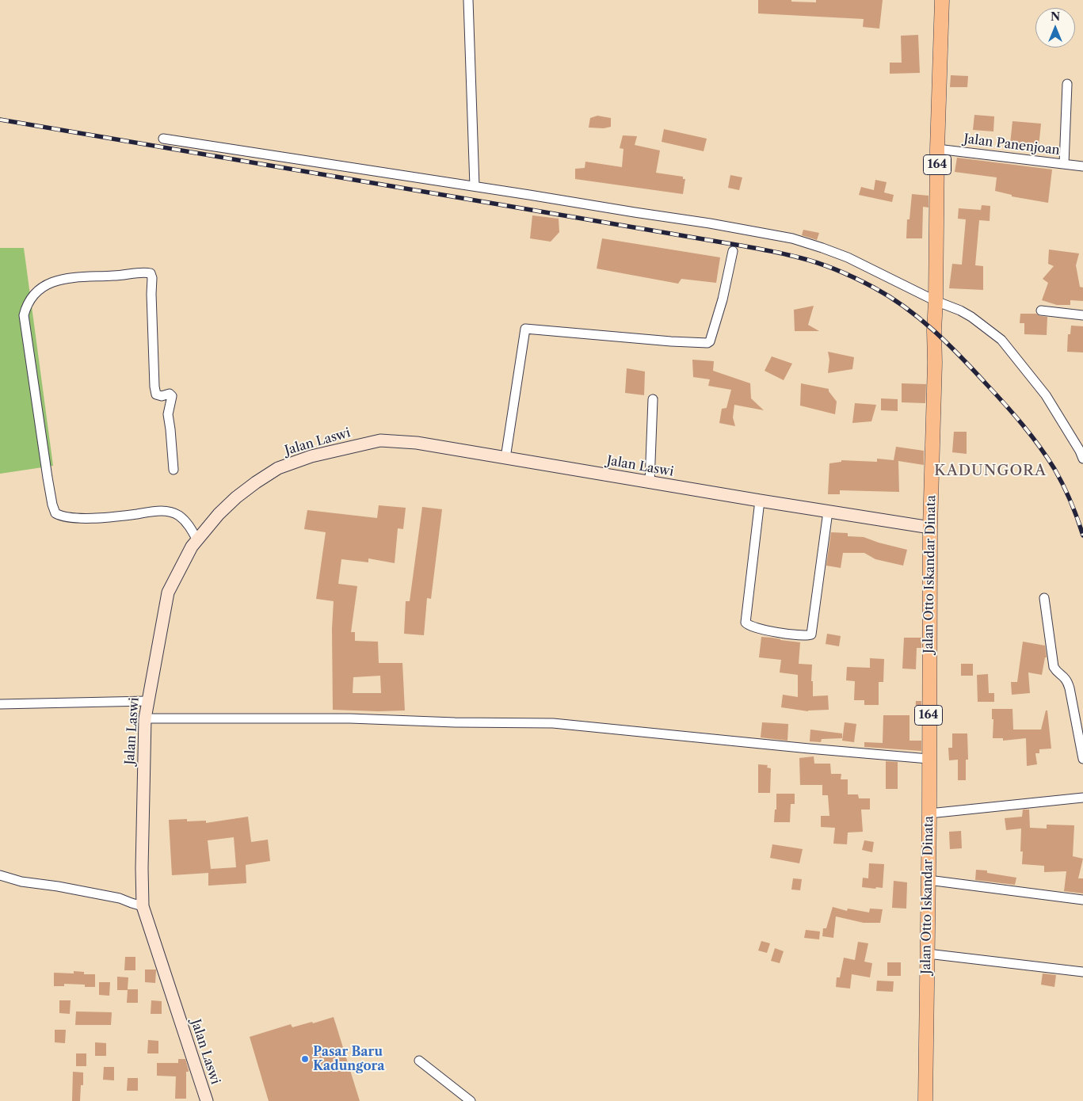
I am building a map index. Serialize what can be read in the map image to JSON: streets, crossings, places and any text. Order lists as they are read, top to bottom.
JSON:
{
  "streets": {
    "main road": ["164", "Jalan Otto Iskandar Dinata"],
    "street": ["Jalan Panenjoan", "Jalan Laswi"]
  },
  "crossings": [
    ["Jalan Panenjoan", "Jalan Otto Iskandar Dinata"],
    ["Jalan Laswi", "Jalan Otto Iskandar Dinata"]
  ],
  "districts": ["KADUNGORA"],
  "places": ["Pasar Baru Kadungora"],
  "north": "top"
}
